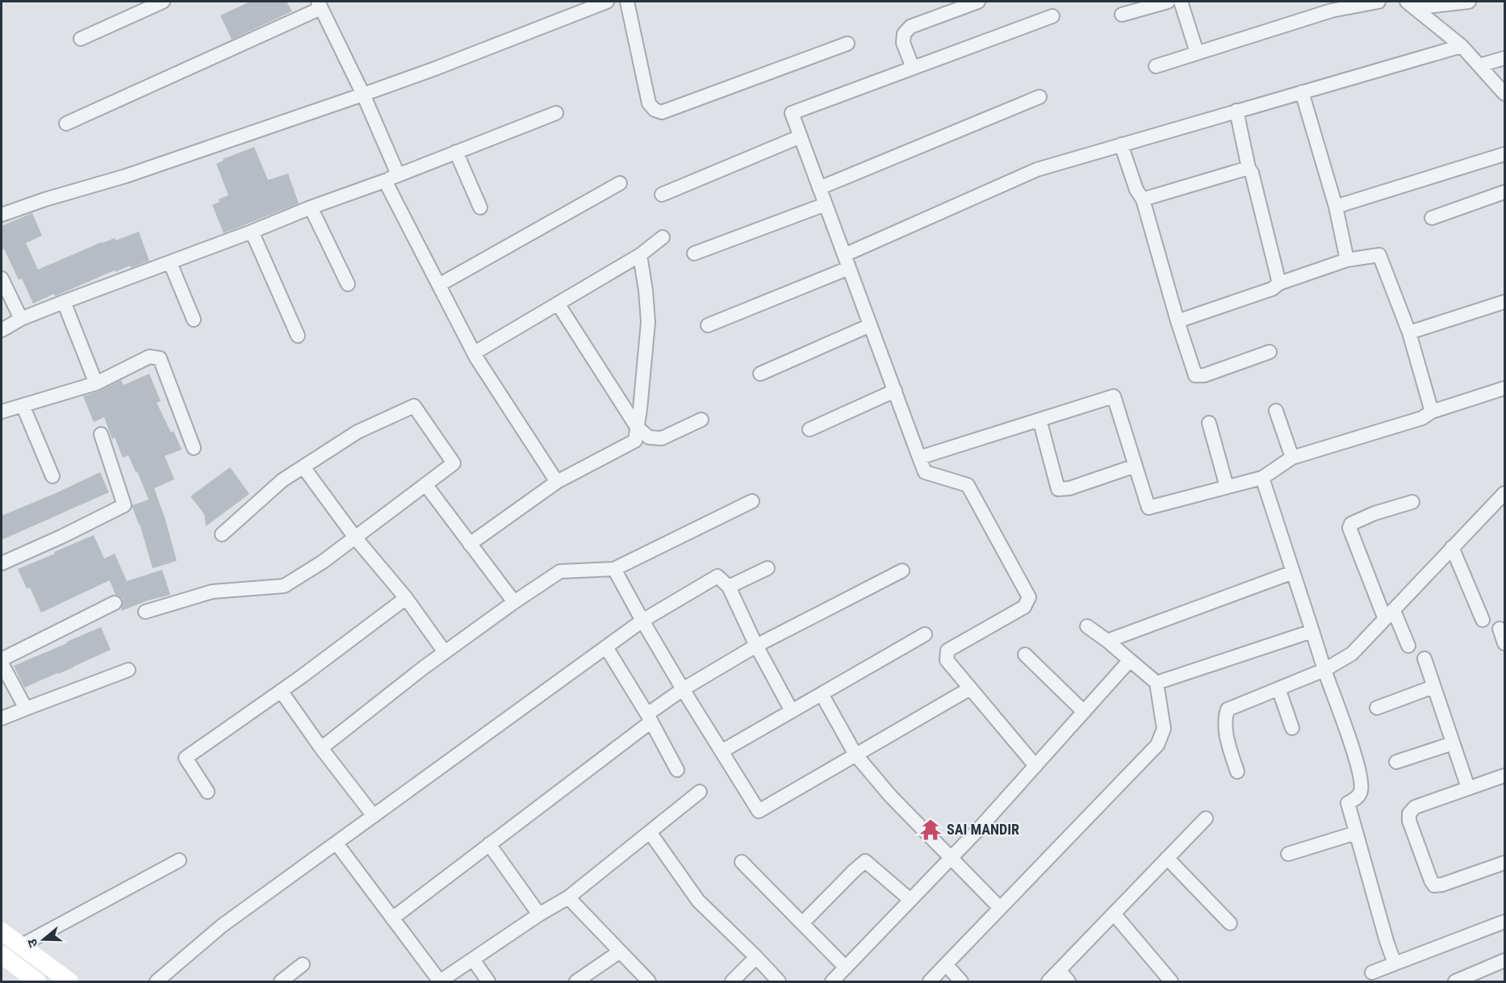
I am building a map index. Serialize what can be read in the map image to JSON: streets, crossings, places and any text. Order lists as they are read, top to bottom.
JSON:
{
  "places": {
    "temple": ["SAI MANDIR"]
  },
  "north": "left"
}
